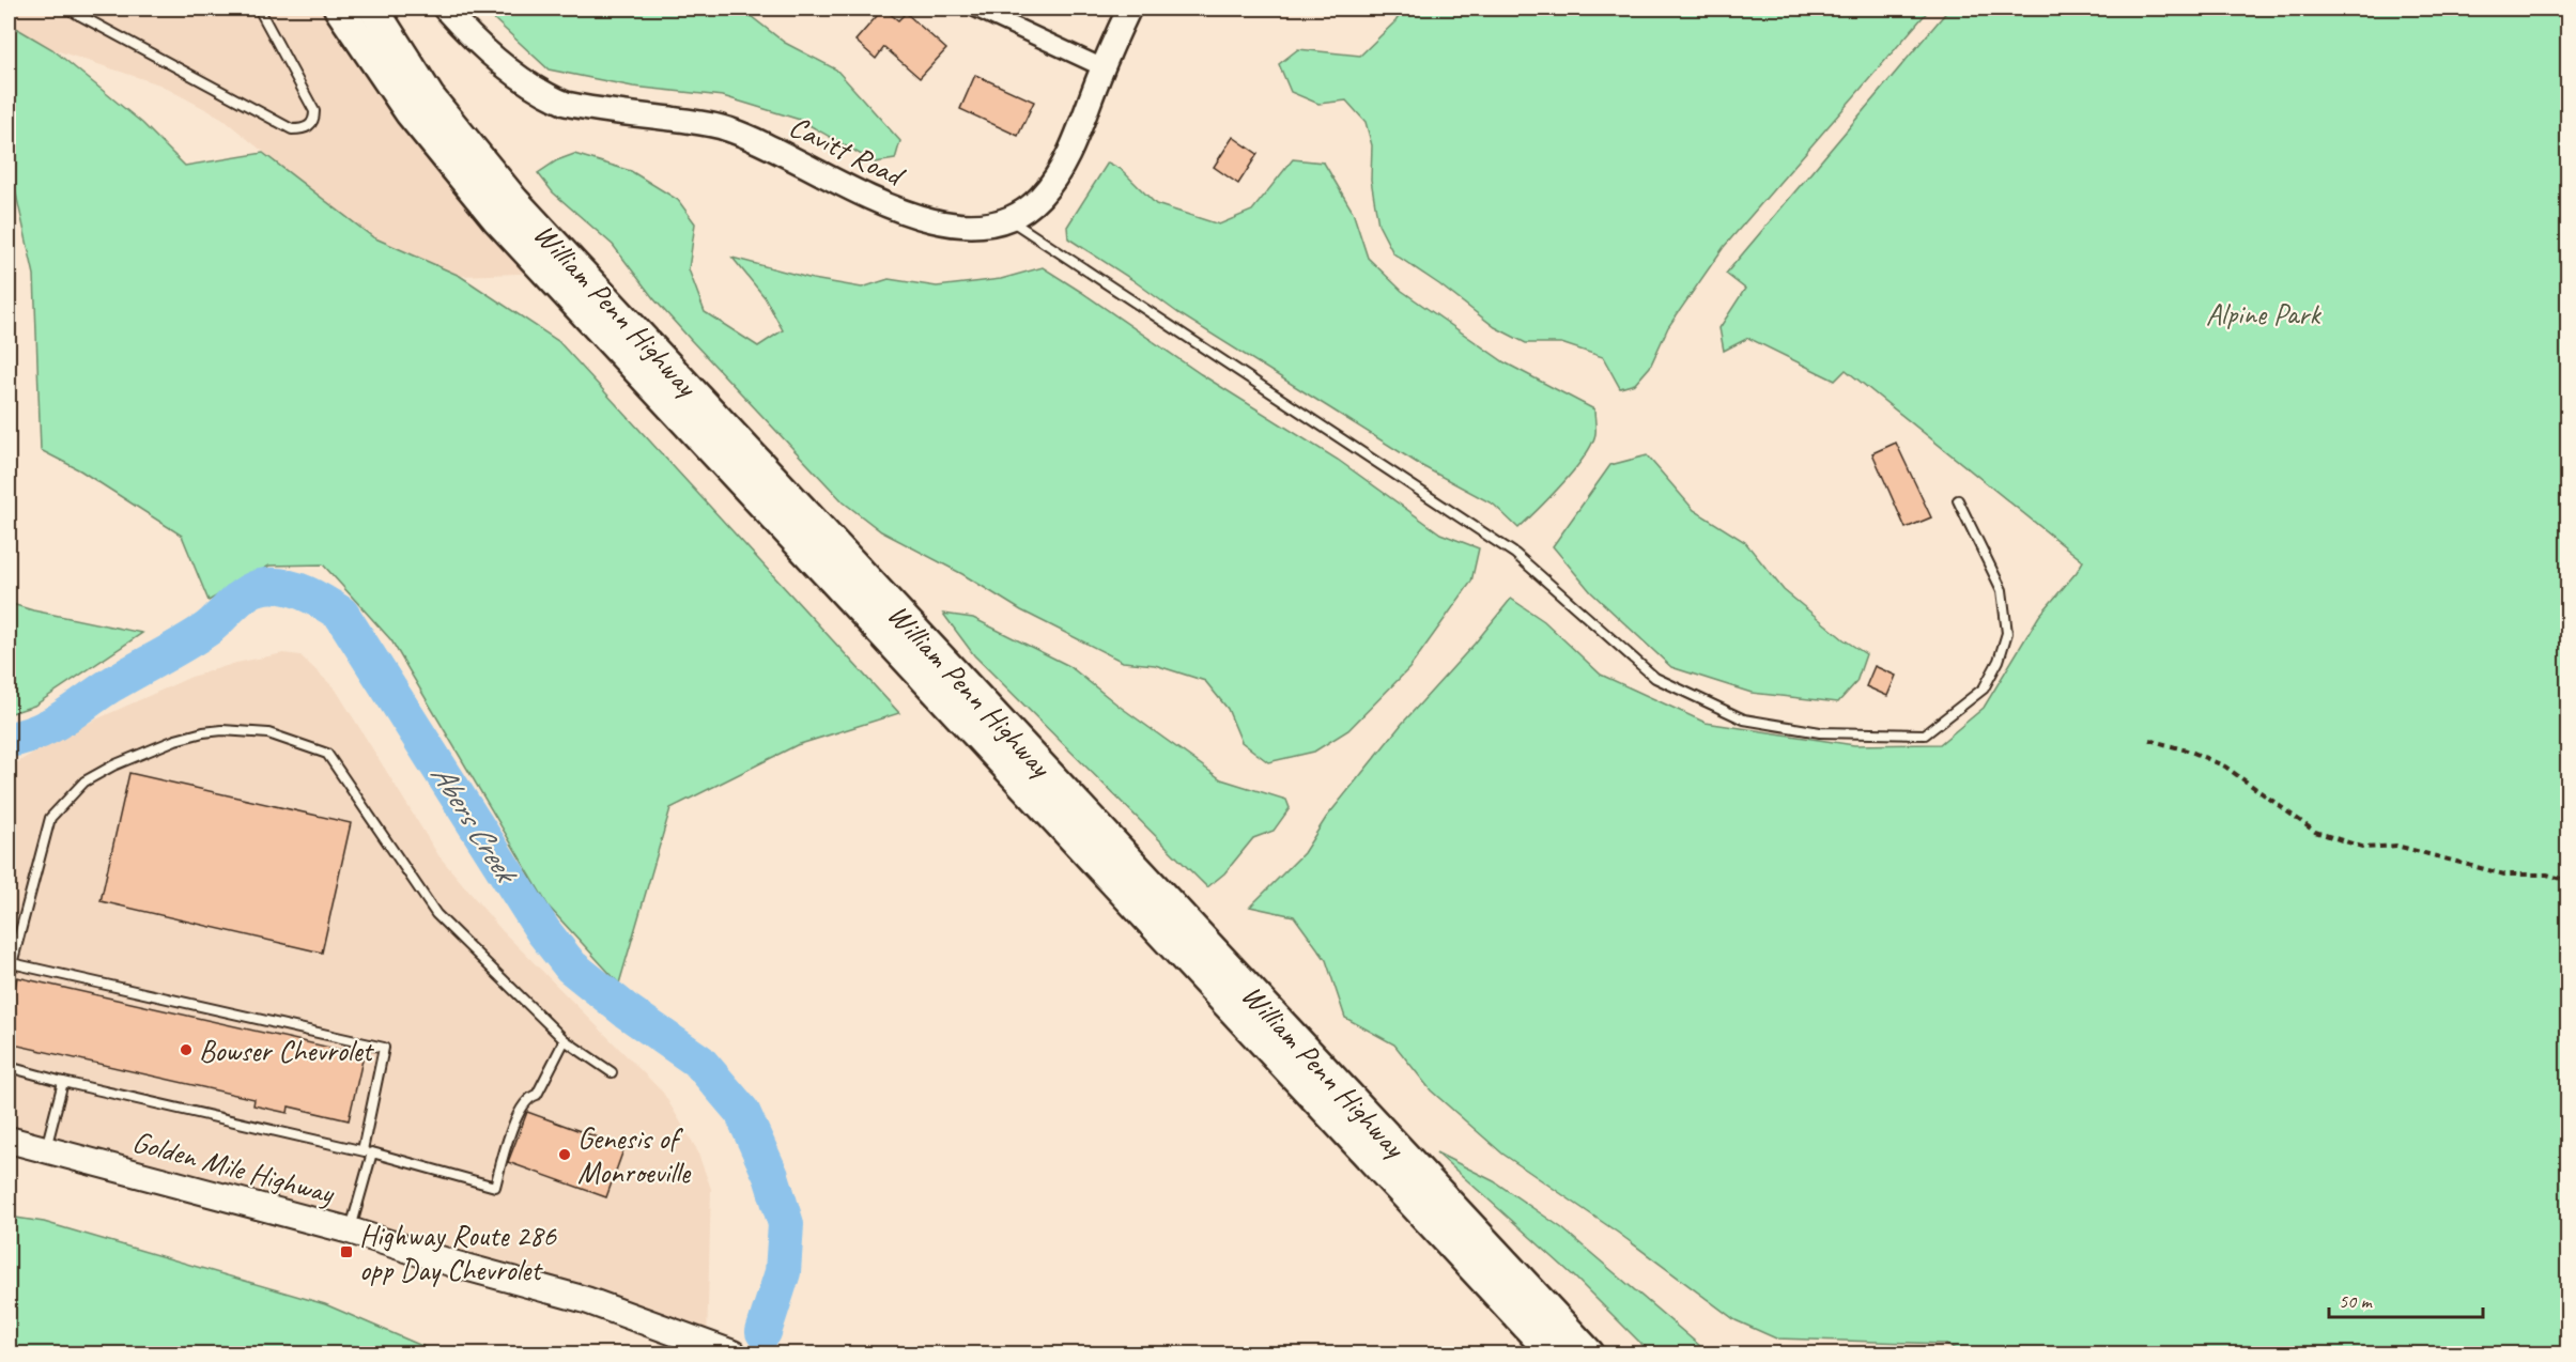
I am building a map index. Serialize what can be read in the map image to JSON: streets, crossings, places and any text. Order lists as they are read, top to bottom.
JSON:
{
  "streets": {
    "highway": ["William Penn Highway"],
    "main road": ["Golden Mile Highway"],
    "street": ["Cavitt Road"]
  },
  "water": ["Abers Creek"],
  "parks": ["Alpine Park"],
  "places": {
    "other": ["Bowser Chevrolet", "Genesis of Monroeville"],
    "transit": ["Highway Route 286 opp Day Chevrolet"]
  },
  "scale_bar": "50 m"
}
